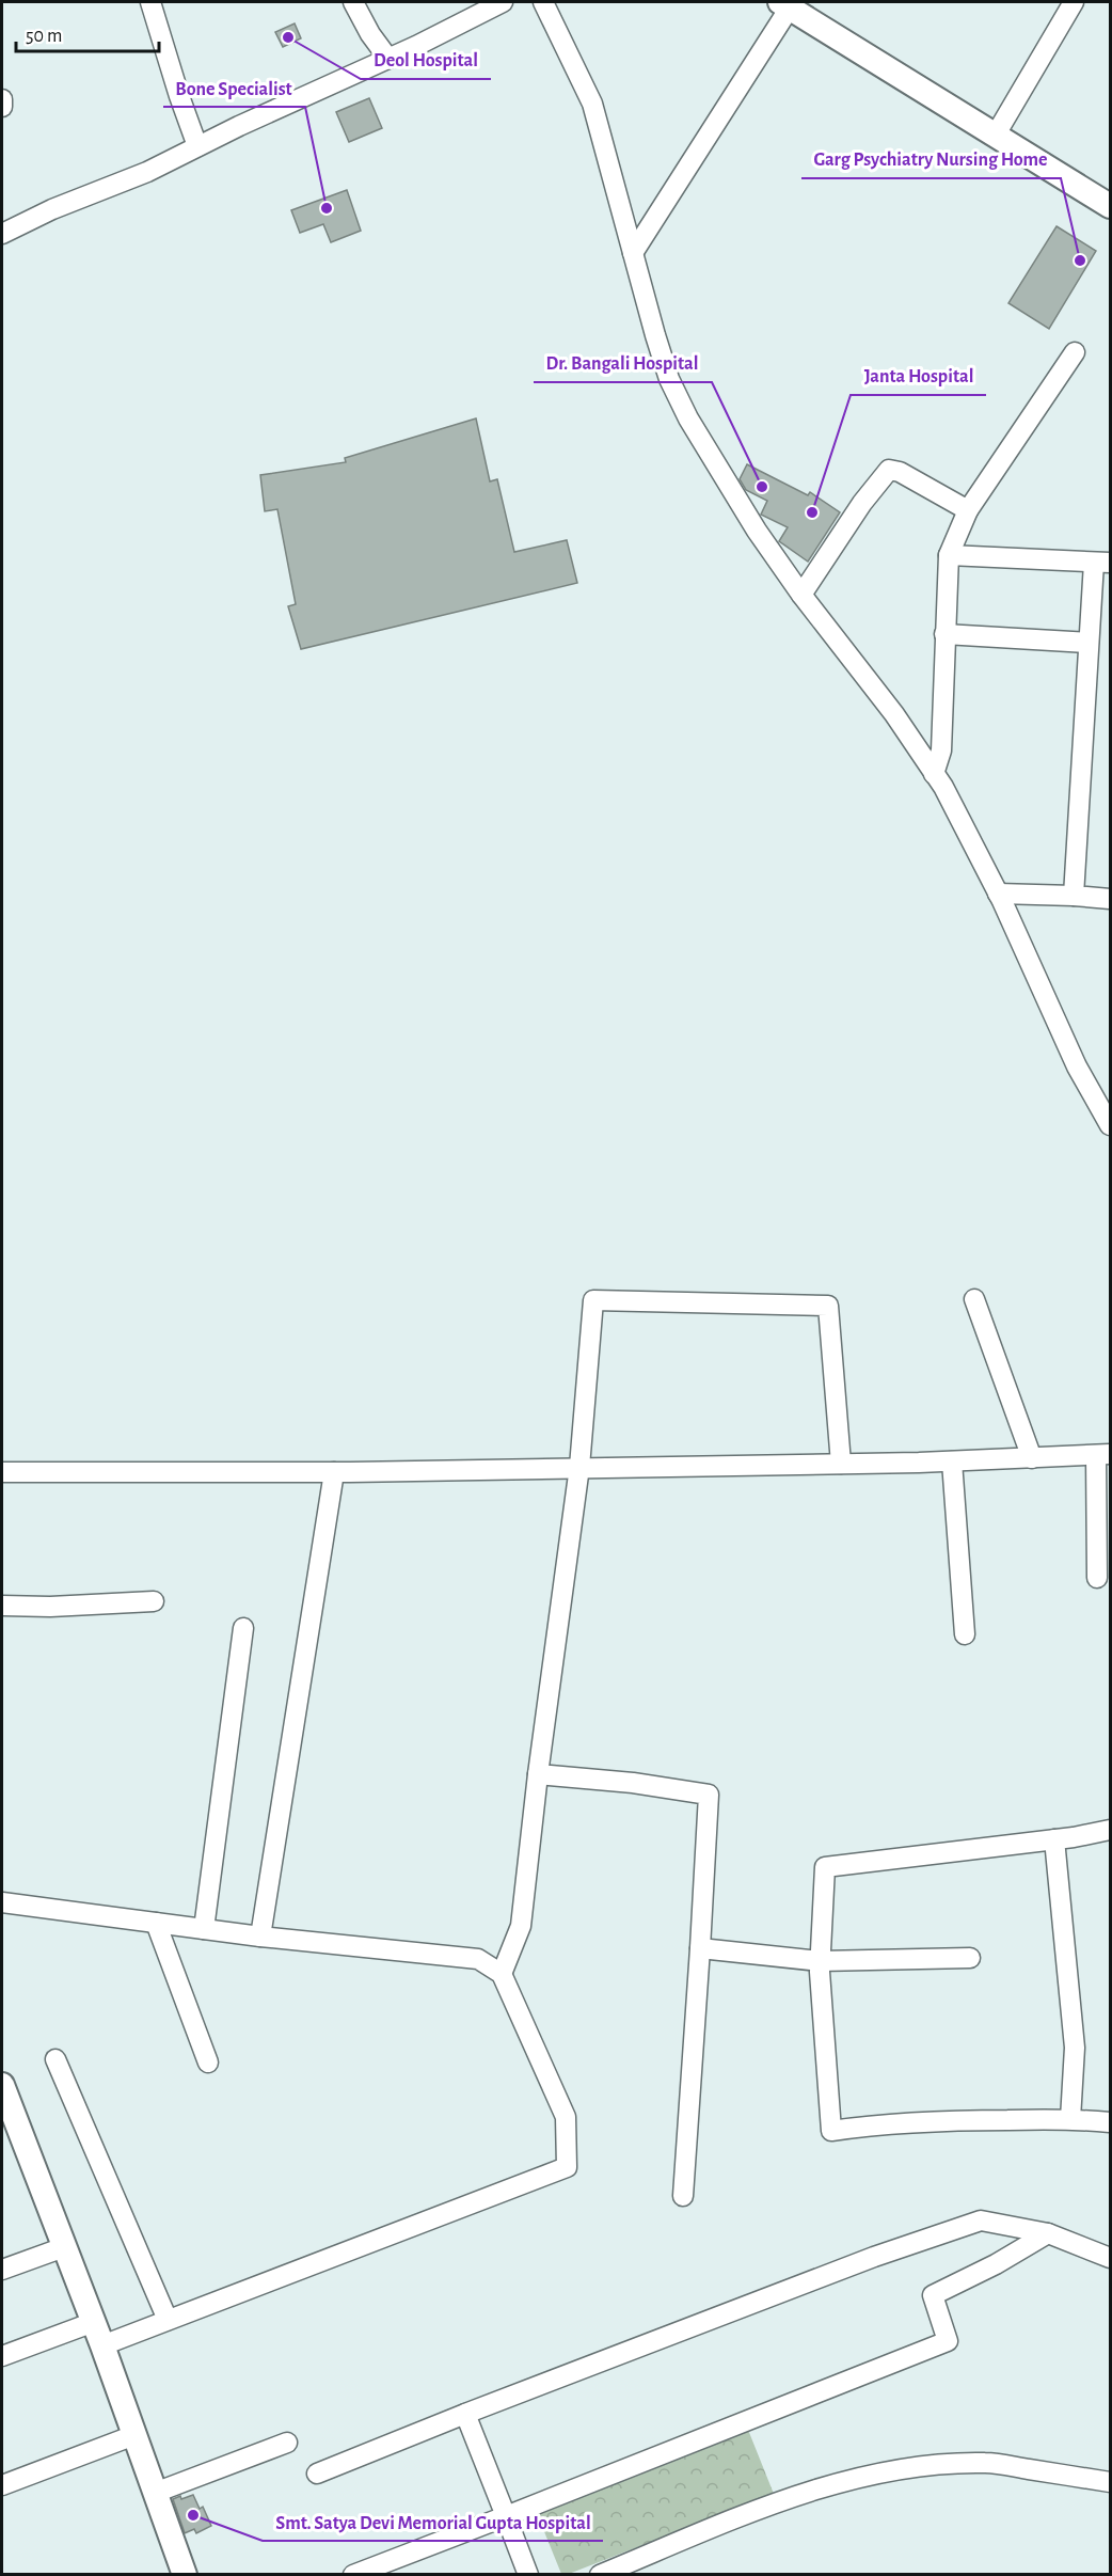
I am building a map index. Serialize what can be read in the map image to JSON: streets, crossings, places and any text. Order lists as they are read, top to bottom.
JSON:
{
  "places": [
    "Deol Hospital",
    "Bone Specialist",
    "Garg Psychiatry Nursing Home",
    "Dr. Bangali Hospital",
    "Janta Hospital",
    "Smt. Satya Devi Memorial Gupta Hospital"
  ],
  "scale_bar": "50 m"
}
